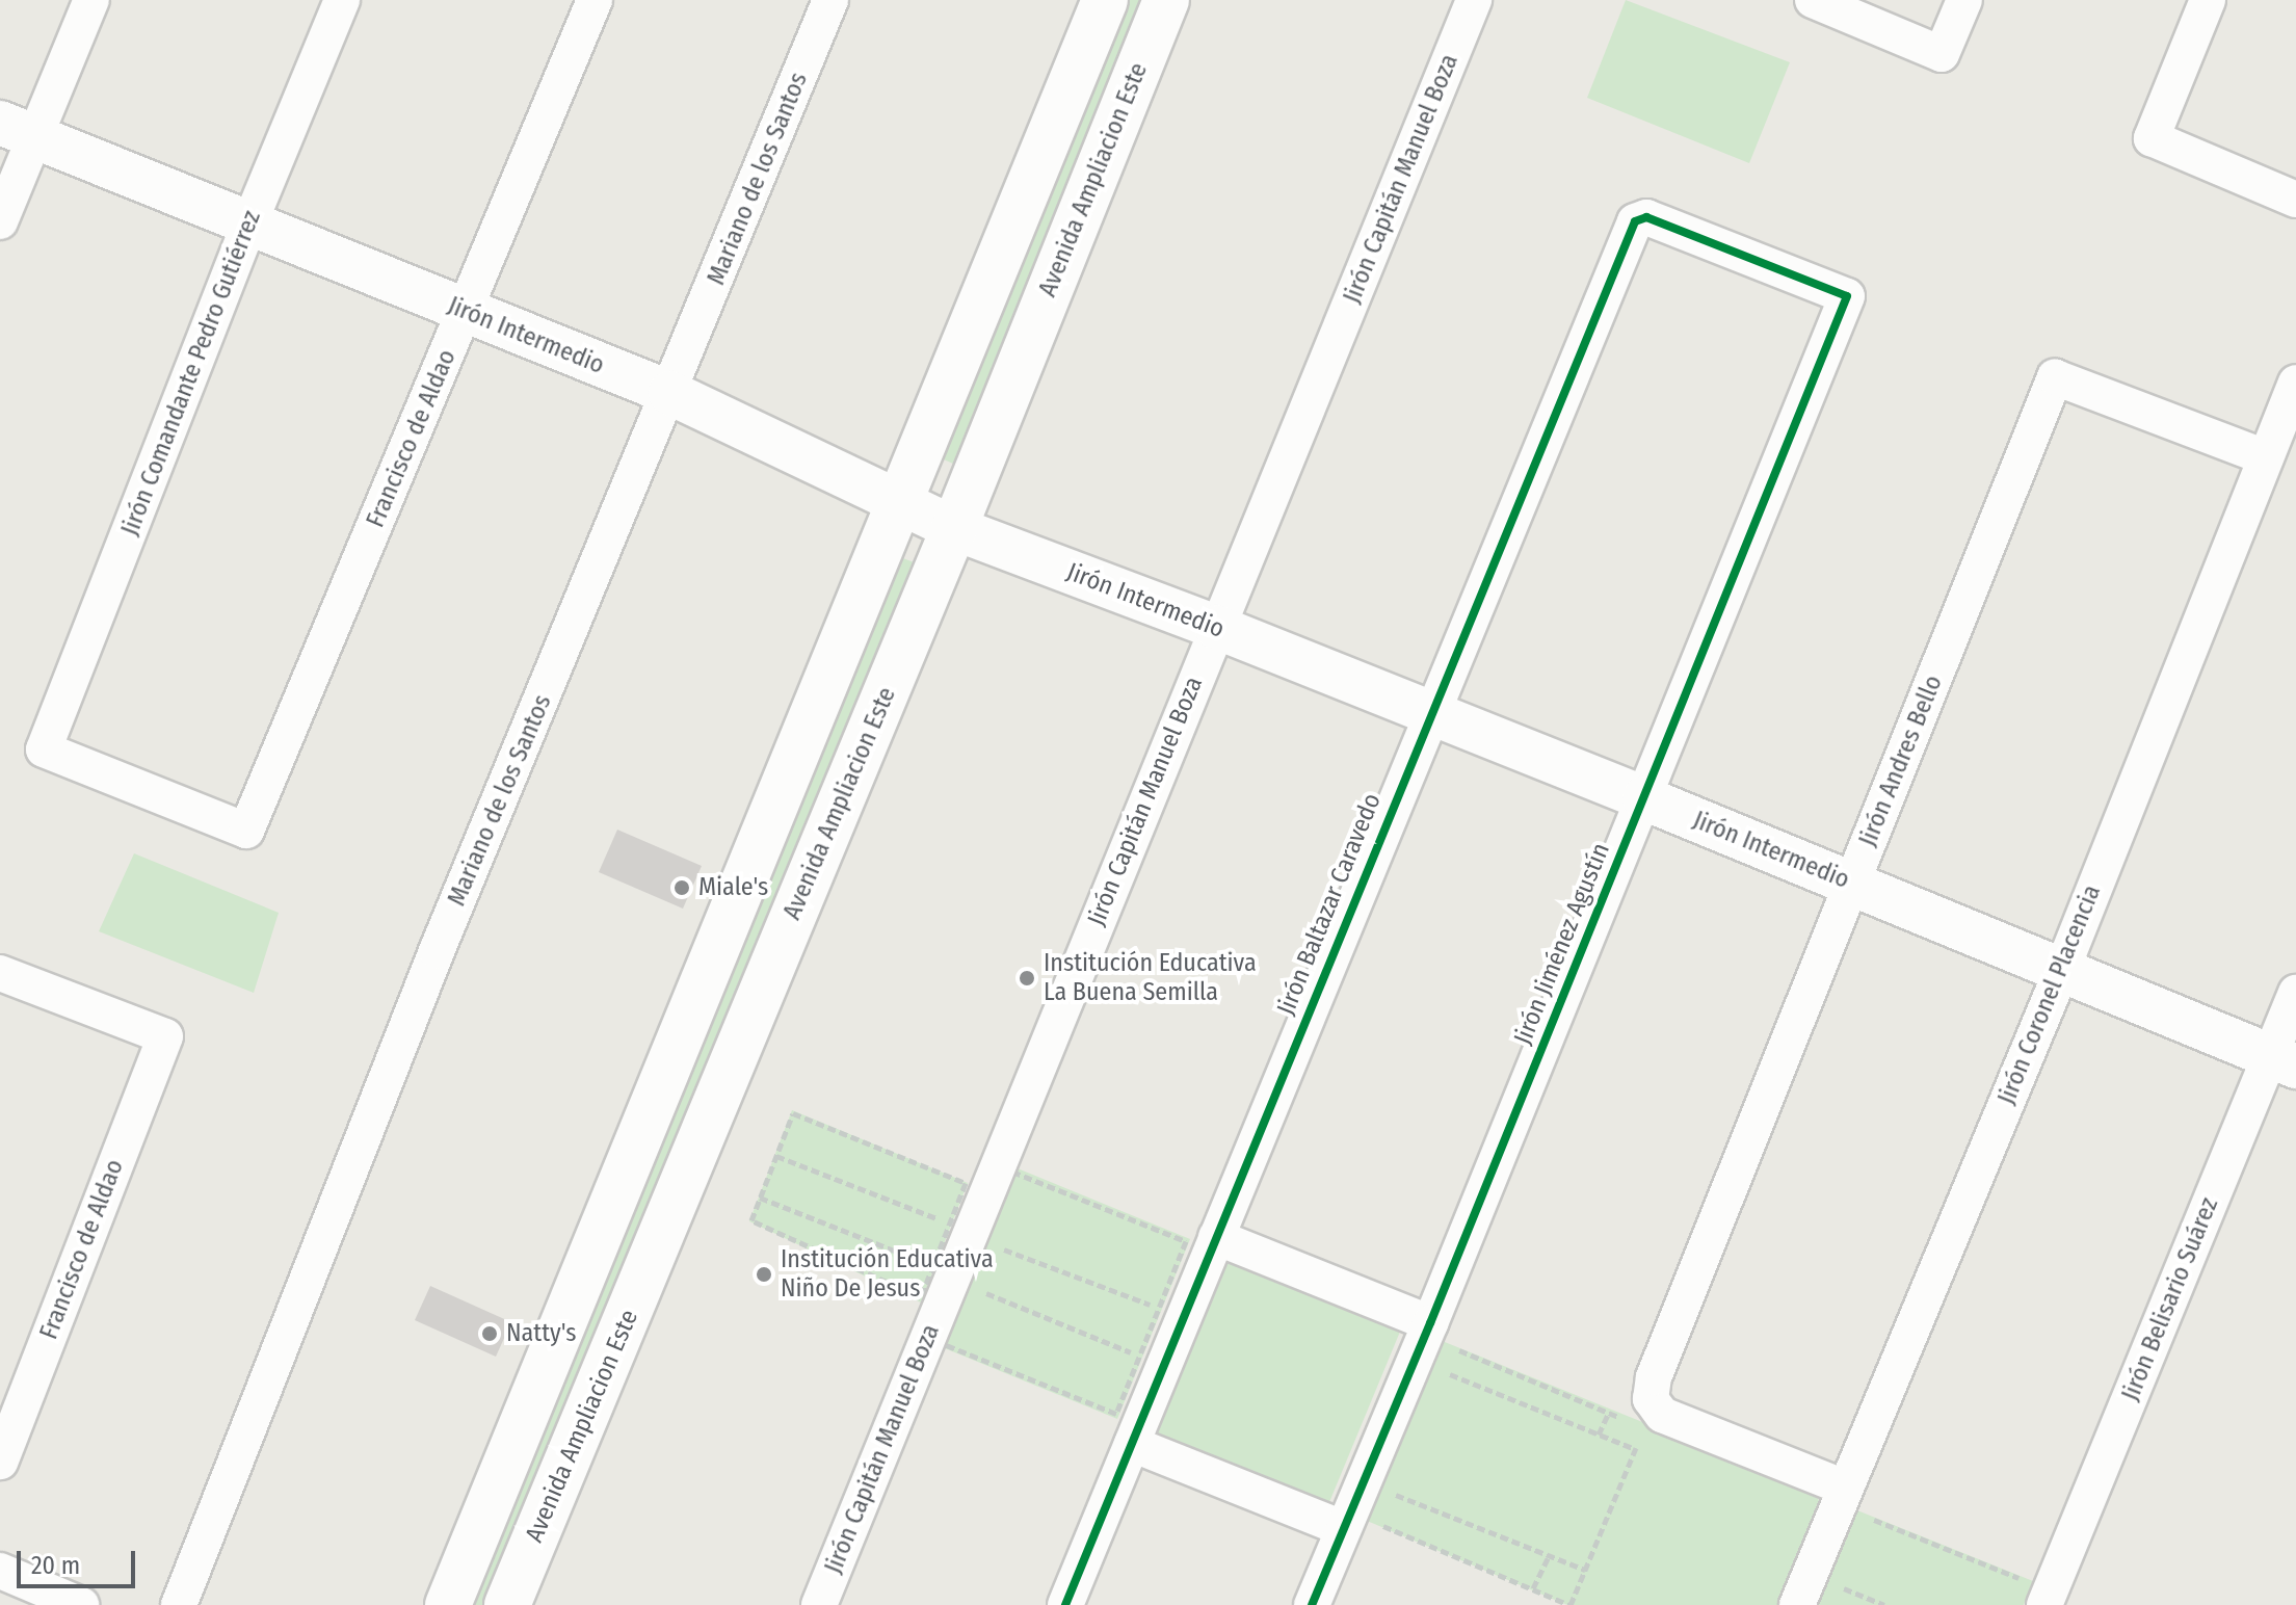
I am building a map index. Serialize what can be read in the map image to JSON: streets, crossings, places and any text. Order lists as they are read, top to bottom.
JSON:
{
  "streets": {
    "main road": ["Avenida Ampliacion Este"],
    "street": [
      "Mariano de los Santos",
      "Jirón Capitán Manuel Boza",
      "Jirón Intermedio",
      "Jirón Comandante Pedro Gutiérrez",
      "Francisco de Aldao",
      "Jirón Andres Bello",
      "Jirón Baltazar Caravedo",
      "Jirón Jiménez Agustín",
      "Jirón Coronel Placencia",
      "Jirón Belisario Suárez"
    ]
  },
  "crossings": [
    ["Mariano de los Santos", "Jirón Intermedio"],
    ["Jirón Capitán Manuel Boza", "Jirón Intermedio"],
    ["Avenida Ampliacion Este", "Jirón Intermedio"],
    ["Jirón Intermedio", "Jirón Comandante Pedro Gutiérrez"],
    ["Jirón Intermedio", "Francisco de Aldao"],
    ["Jirón Intermedio", "Jirón Andres Bello"],
    ["Jirón Intermedio", "Jirón Baltazar Caravedo"],
    ["Jirón Intermedio", "Jirón Jiménez Agustín"],
    ["Jirón Intermedio", "Jirón Coronel Placencia"],
    ["Jirón Intermedio", "Jirón Belisario Suárez"],
    ["Jirón Comandante Pedro Gutiérrez", "Francisco de Aldao"],
    ["Jirón Andres Bello", "Jirón Coronel Placencia"],
    ["Jirón Baltazar Caravedo", "Jirón Jiménez Agustín"]
  ],
  "places": [
    "Miale's",
    "Institución Educativa La Buena Semilla",
    "Institución Educativa Niño De Jesus",
    "Natty's"
  ],
  "scale_bar": "20 m"
}
